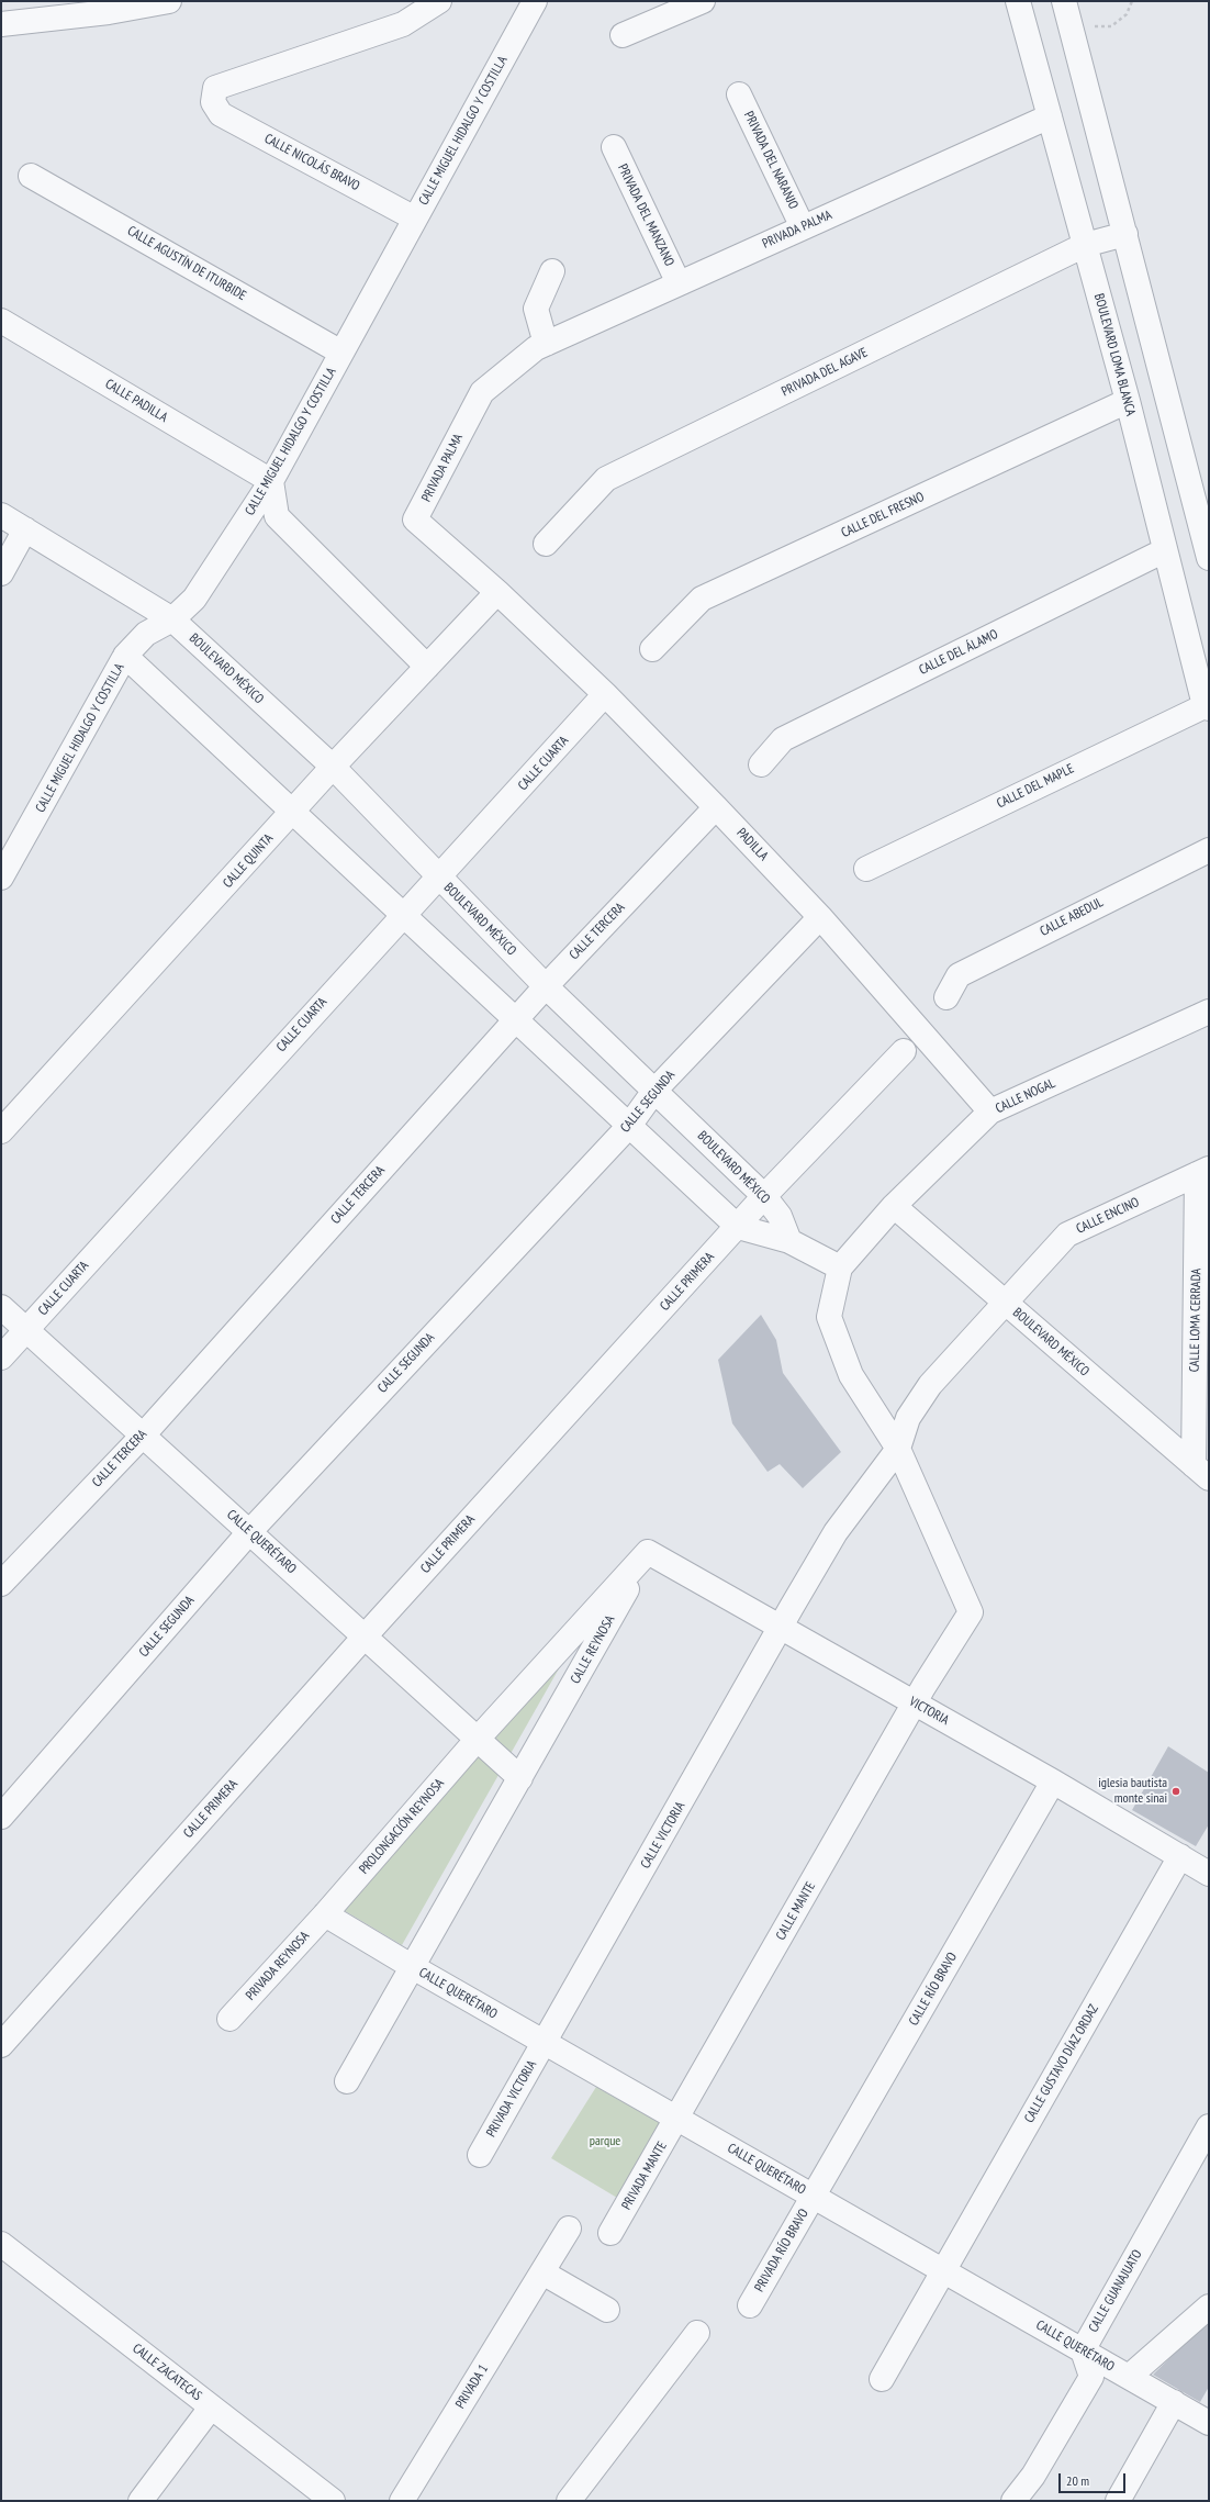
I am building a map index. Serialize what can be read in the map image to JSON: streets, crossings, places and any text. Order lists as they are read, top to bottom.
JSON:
{
  "streets": {
    "street": [
      "CALLE MIGUEL HIDALGO Y COSTILLA",
      "PRIVADA DEL NARANJO",
      "CALLE NICOLÁS BRAVO",
      "PRIVADA DEL MANZANO",
      "PRIVADA PALMA",
      "CALLE AGUSTÍN DE ITURBIDE",
      "BOULEVARD LOMA BLANCA",
      "PRIVADA DEL AGAVE",
      "CALLE PADILLA",
      "CALLE DEL FRESNO",
      "CALLE DEL ÁLAMO",
      "BOULEVARD MÉXICO",
      "CALLE CUARTA",
      "CALLE DEL MAPLE",
      "PADILLA",
      "CALLE QUINTA",
      "CALLE ABEDUL",
      "CALLE TERCERA",
      "CALLE NOGAL",
      "CALLE SEGUNDA",
      "CALLE ENCINO",
      "CALLE PRIMERA",
      "CALLE LOMA CERRADA",
      "CALLE QUERÉTARO",
      "CALLE REYNOSA",
      "VICTORIA",
      "PROLONGACIÓN REYNOSA",
      "CALLE VICTORIA",
      "CALLE MANTE",
      "PRIVADA REYNOSA",
      "CALLE RÍO BRAVO",
      "CALLE GUSTAVO DÍAZ ORDAZ",
      "PRIVADA VICTORIA",
      "PRIVADA MANTE",
      "PRIVADA RÍO BRAVO",
      "CALLE GUANAJUATO",
      "CALLE ZACATECAS",
      "PRIVADA 1"
    ]
  },
  "crossings": [
    ["CALLE MIGUEL HIDALGO Y COSTILLA", "CALLE NICOLÁS BRAVO"],
    ["CALLE MIGUEL HIDALGO Y COSTILLA", "CALLE AGUSTÍN DE ITURBIDE"],
    ["CALLE MIGUEL HIDALGO Y COSTILLA", "CALLE PADILLA"],
    ["CALLE MIGUEL HIDALGO Y COSTILLA", "BOULEVARD MÉXICO"],
    ["PRIVADA DEL NARANJO", "PRIVADA PALMA"],
    ["PRIVADA DEL MANZANO", "PRIVADA PALMA"],
    ["PRIVADA PALMA", "BOULEVARD LOMA BLANCA"],
    ["PRIVADA PALMA", "PADILLA"],
    ["PRIVADA PALMA", "CALLE QUINTA"],
    ["BOULEVARD LOMA BLANCA", "PRIVADA DEL AGAVE"],
    ["BOULEVARD LOMA BLANCA", "CALLE DEL FRESNO"],
    ["BOULEVARD LOMA BLANCA", "CALLE DEL ÁLAMO"],
    ["BOULEVARD LOMA BLANCA", "CALLE DEL MAPLE"],
    ["BOULEVARD MÉXICO", "CALLE CUARTA"],
    ["BOULEVARD MÉXICO", "CALLE QUINTA"],
    ["BOULEVARD MÉXICO", "CALLE TERCERA"],
    ["BOULEVARD MÉXICO", "CALLE NOGAL"],
    ["BOULEVARD MÉXICO", "CALLE SEGUNDA"],
    ["BOULEVARD MÉXICO", "CALLE ENCINO"],
    ["BOULEVARD MÉXICO", "CALLE PRIMERA"],
    ["BOULEVARD MÉXICO", "CALLE LOMA CERRADA"],
    ["CALLE CUARTA", "PADILLA"],
    ["CALLE CUARTA", "CALLE QUERÉTARO"],
    ["PADILLA", "CALLE QUINTA"],
    ["PADILLA", "CALLE TERCERA"],
    ["PADILLA", "CALLE NOGAL"],
    ["PADILLA", "CALLE SEGUNDA"],
    ["CALLE TERCERA", "CALLE QUERÉTARO"],
    ["CALLE SEGUNDA", "CALLE QUERÉTARO"],
    ["CALLE ENCINO", "CALLE LOMA CERRADA"],
    ["CALLE ENCINO", "CALLE VICTORIA"],
    ["CALLE ENCINO", "CALLE MANTE"],
    ["CALLE PRIMERA", "CALLE QUERÉTARO"],
    ["CALLE QUERÉTARO", "CALLE REYNOSA"],
    ["CALLE QUERÉTARO", "PROLONGACIÓN REYNOSA"],
    ["CALLE QUERÉTARO", "CALLE VICTORIA"],
    ["CALLE QUERÉTARO", "CALLE MANTE"],
    ["CALLE QUERÉTARO", "PRIVADA REYNOSA"],
    ["CALLE QUERÉTARO", "CALLE RÍO BRAVO"],
    ["CALLE QUERÉTARO", "CALLE GUSTAVO DÍAZ ORDAZ"],
    ["CALLE QUERÉTARO", "PRIVADA VICTORIA"],
    ["CALLE QUERÉTARO", "PRIVADA MANTE"],
    ["CALLE QUERÉTARO", "PRIVADA RÍO BRAVO"],
    ["CALLE QUERÉTARO", "CALLE GUANAJUATO"],
    ["CALLE REYNOSA", "VICTORIA"],
    ["CALLE REYNOSA", "PROLONGACIÓN REYNOSA"],
    ["VICTORIA", "CALLE VICTORIA"],
    ["VICTORIA", "CALLE MANTE"],
    ["VICTORIA", "CALLE RÍO BRAVO"],
    ["VICTORIA", "CALLE GUSTAVO DÍAZ ORDAZ"],
    ["PROLONGACIÓN REYNOSA", "PRIVADA REYNOSA"],
    ["CALLE VICTORIA", "CALLE MANTE"],
    ["CALLE VICTORIA", "PRIVADA VICTORIA"],
    ["CALLE MANTE", "PRIVADA MANTE"],
    ["CALLE RÍO BRAVO", "PRIVADA RÍO BRAVO"]
  ],
  "parks": ["parque"],
  "places": ["iglesia bautista monte sinai"],
  "scale_bar": "20 m"
}
